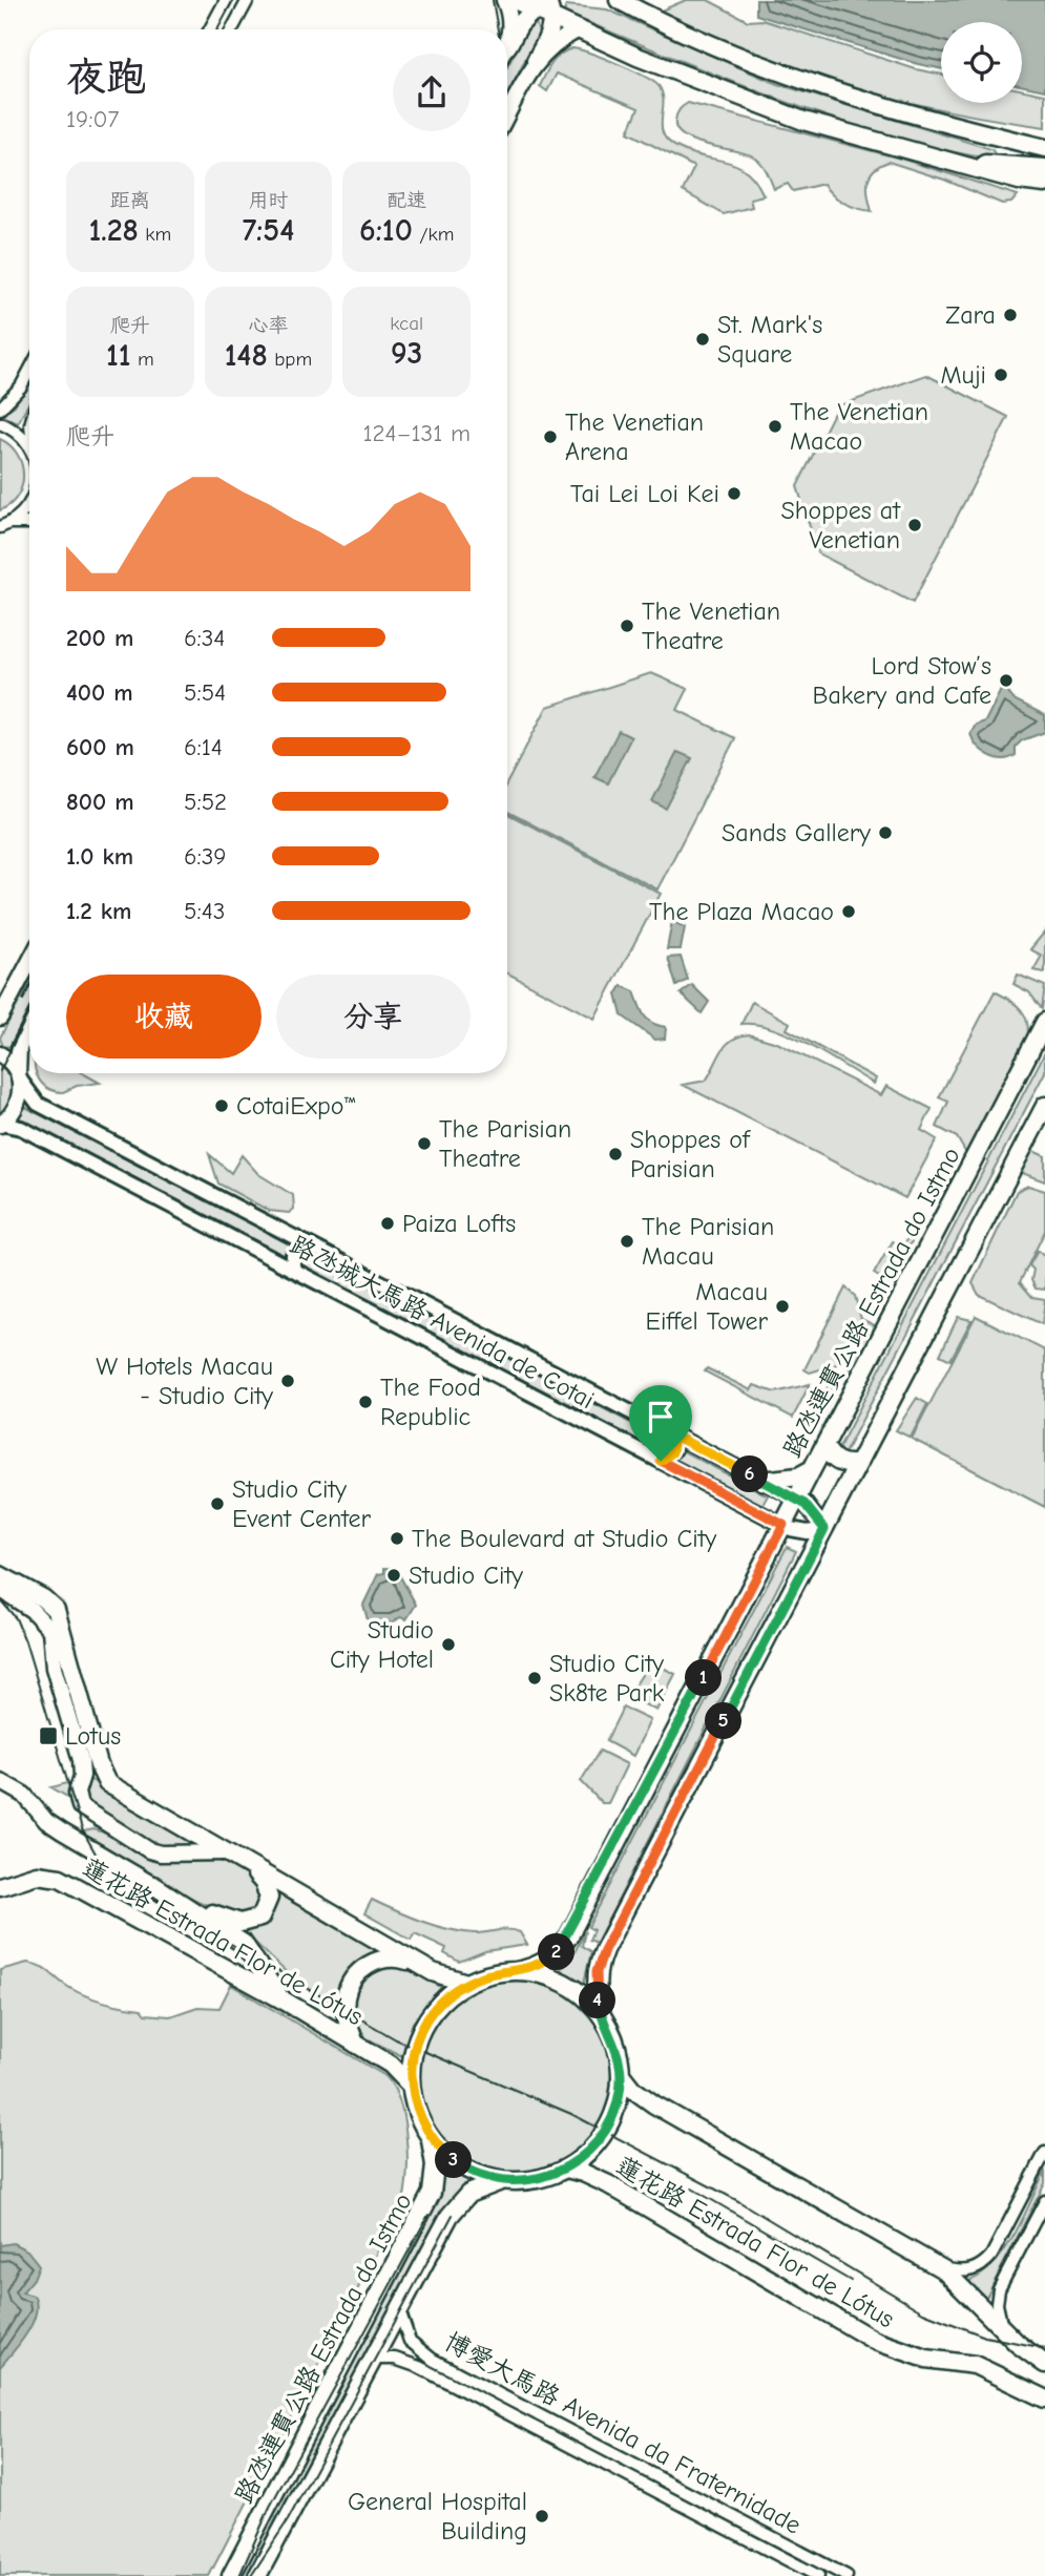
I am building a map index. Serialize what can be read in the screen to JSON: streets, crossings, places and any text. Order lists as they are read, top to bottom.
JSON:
{
  "streets": {
    "main road": ["路氹連貫公路 Estrada do Istmo", "蓮花路 Estrada Flor de Lótus"],
    "street": ["路氹城大馬路 Avenida de Cotai", "博愛大馬路 Avenida da Fraternidade"]
  },
  "crossings": [
    ["路氹連貫公路 Estrada do Istmo", "路氹城大馬路 Avenida de Cotai"],
    ["路氹連貫公路 Estrada do Istmo", "蓮花路 Estrada Flor de Lótus"],
    ["路氹連貫公路 Estrada do Istmo", "博愛大馬路 Avenida da Fraternidade"]
  ],
  "places": {
    "other": [
      "Zara",
      "St. Mark's Square",
      "Muji",
      "The Venetian Macao",
      "The Venetian Arena",
      "Tai Lei Loi Kei",
      "Shoppes at Venetian",
      "The Venetian Theatre",
      "Lord Stow’s Bakery and Cafe",
      "Sands Gallery",
      "The Plaza Macao",
      "CotaiExpo™",
      "The Parisian Theatre",
      "Shoppes of Parisian",
      "Paiza Lofts",
      "The Parisian Macau",
      "Macau Eiffel Tower",
      "W Hotels Macau - Studio City",
      "The Food Republic",
      "Studio City Event Center",
      "The Boulevard at Studio City",
      "Studio City",
      "Studio City Hotel",
      "Studio City Sk8te Park",
      "General Hospital Building"
    ],
    "transit": ["Lotus"]
  },
  "page": {
    "heading": ["夜跑", "19:07"],
    "stats": [
      ["距离", "1.28 km"],
      ["用时", "7:54"],
      ["配速", "6:10 /km"],
      ["爬升", "11 m"],
      ["心率", "148 bpm"],
      ["kcal", "93"]
    ],
    "chart": ["爬升", "124–131 m"],
    "list": [
      {
        "name": "200 m",
        "note": "6:34"
      },
      {
        "name": "400 m",
        "note": "5:54"
      },
      {
        "name": "600 m",
        "note": "6:14"
      },
      {
        "name": "800 m",
        "note": "5:52"
      },
      {
        "name": "1.0 km",
        "note": "6:39"
      },
      {
        "name": "1.2 km",
        "note": "5:43"
      }
    ],
    "buttons": ["收藏", "分享"],
    "pins": [
      "6",
      "1",
      "5",
      "2",
      "4",
      "3"
    ]
  }
}
